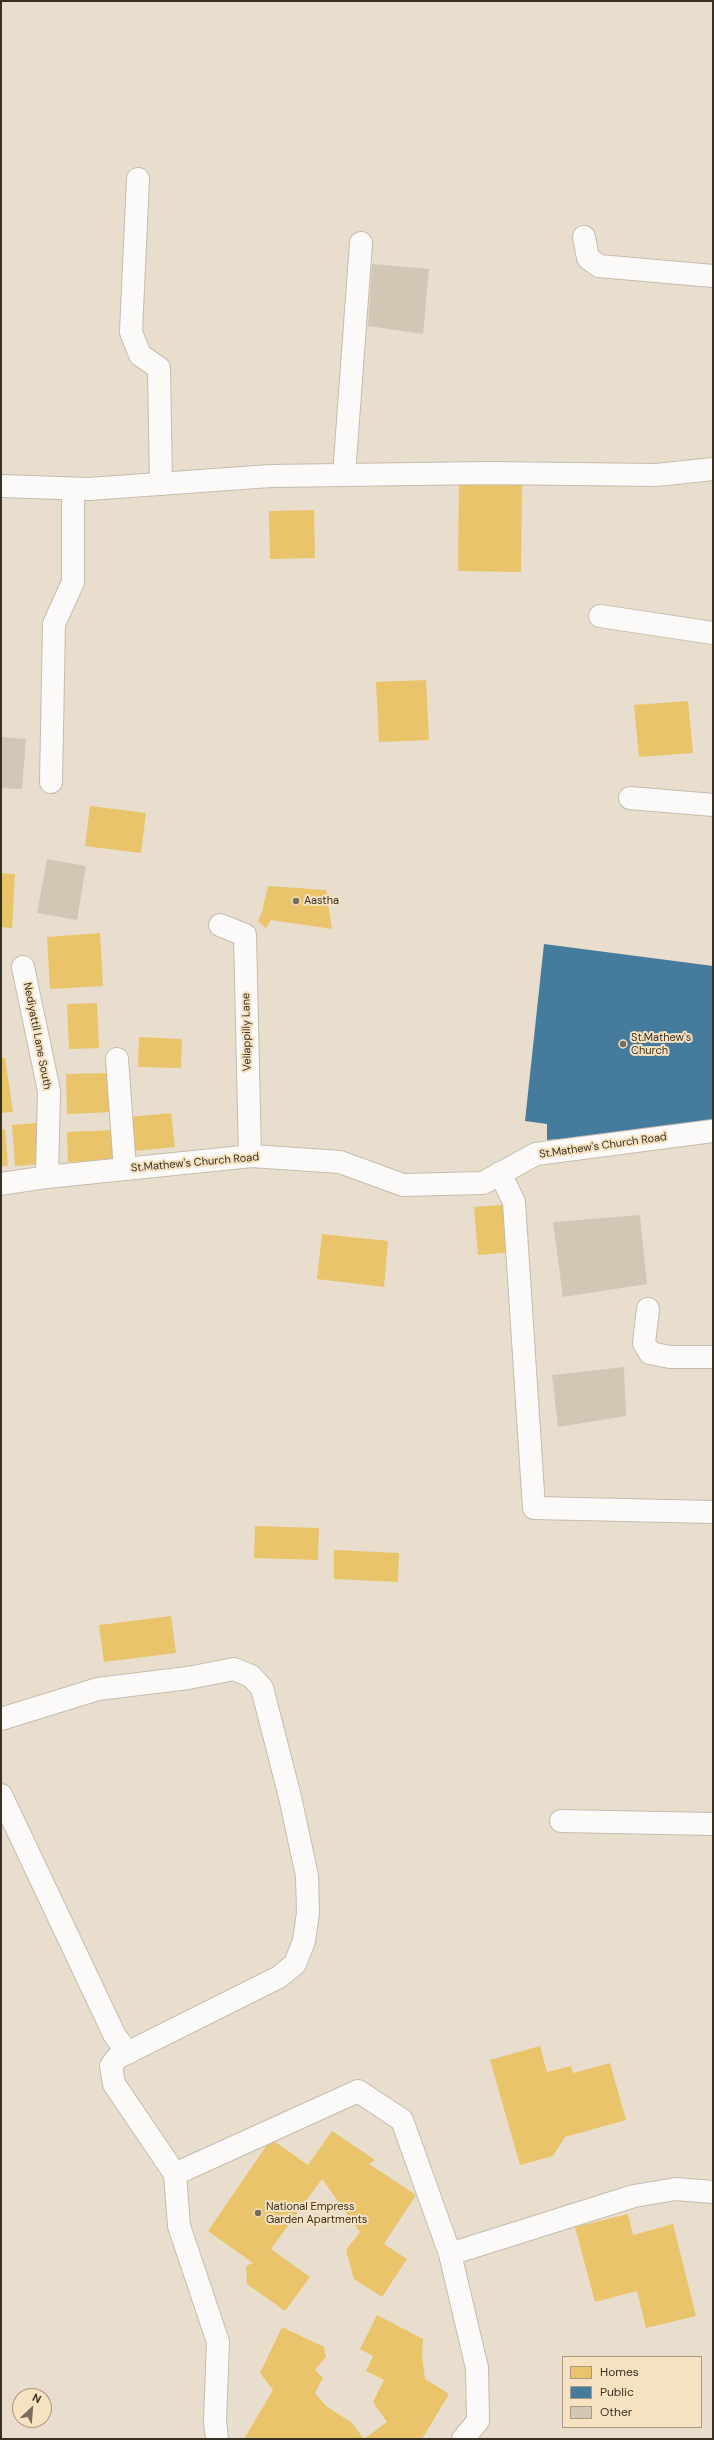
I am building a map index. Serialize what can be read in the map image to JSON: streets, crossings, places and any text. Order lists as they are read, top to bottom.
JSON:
{
  "streets": {
    "street": ["Vellappilly Lane", "Nediyattil Lane South", "St.Mathew's Church Road"]
  },
  "crossings": [
    ["Vellappilly Lane", "St.Mathew's Church Road"],
    ["Nediyattil Lane South", "St.Mathew's Church Road"]
  ],
  "places": ["Aastha", "St.Mathew's Church", "National Empress Garden Apartments"],
  "legend": ["Homes", "Public", "Other"],
  "north": "top right"
}
